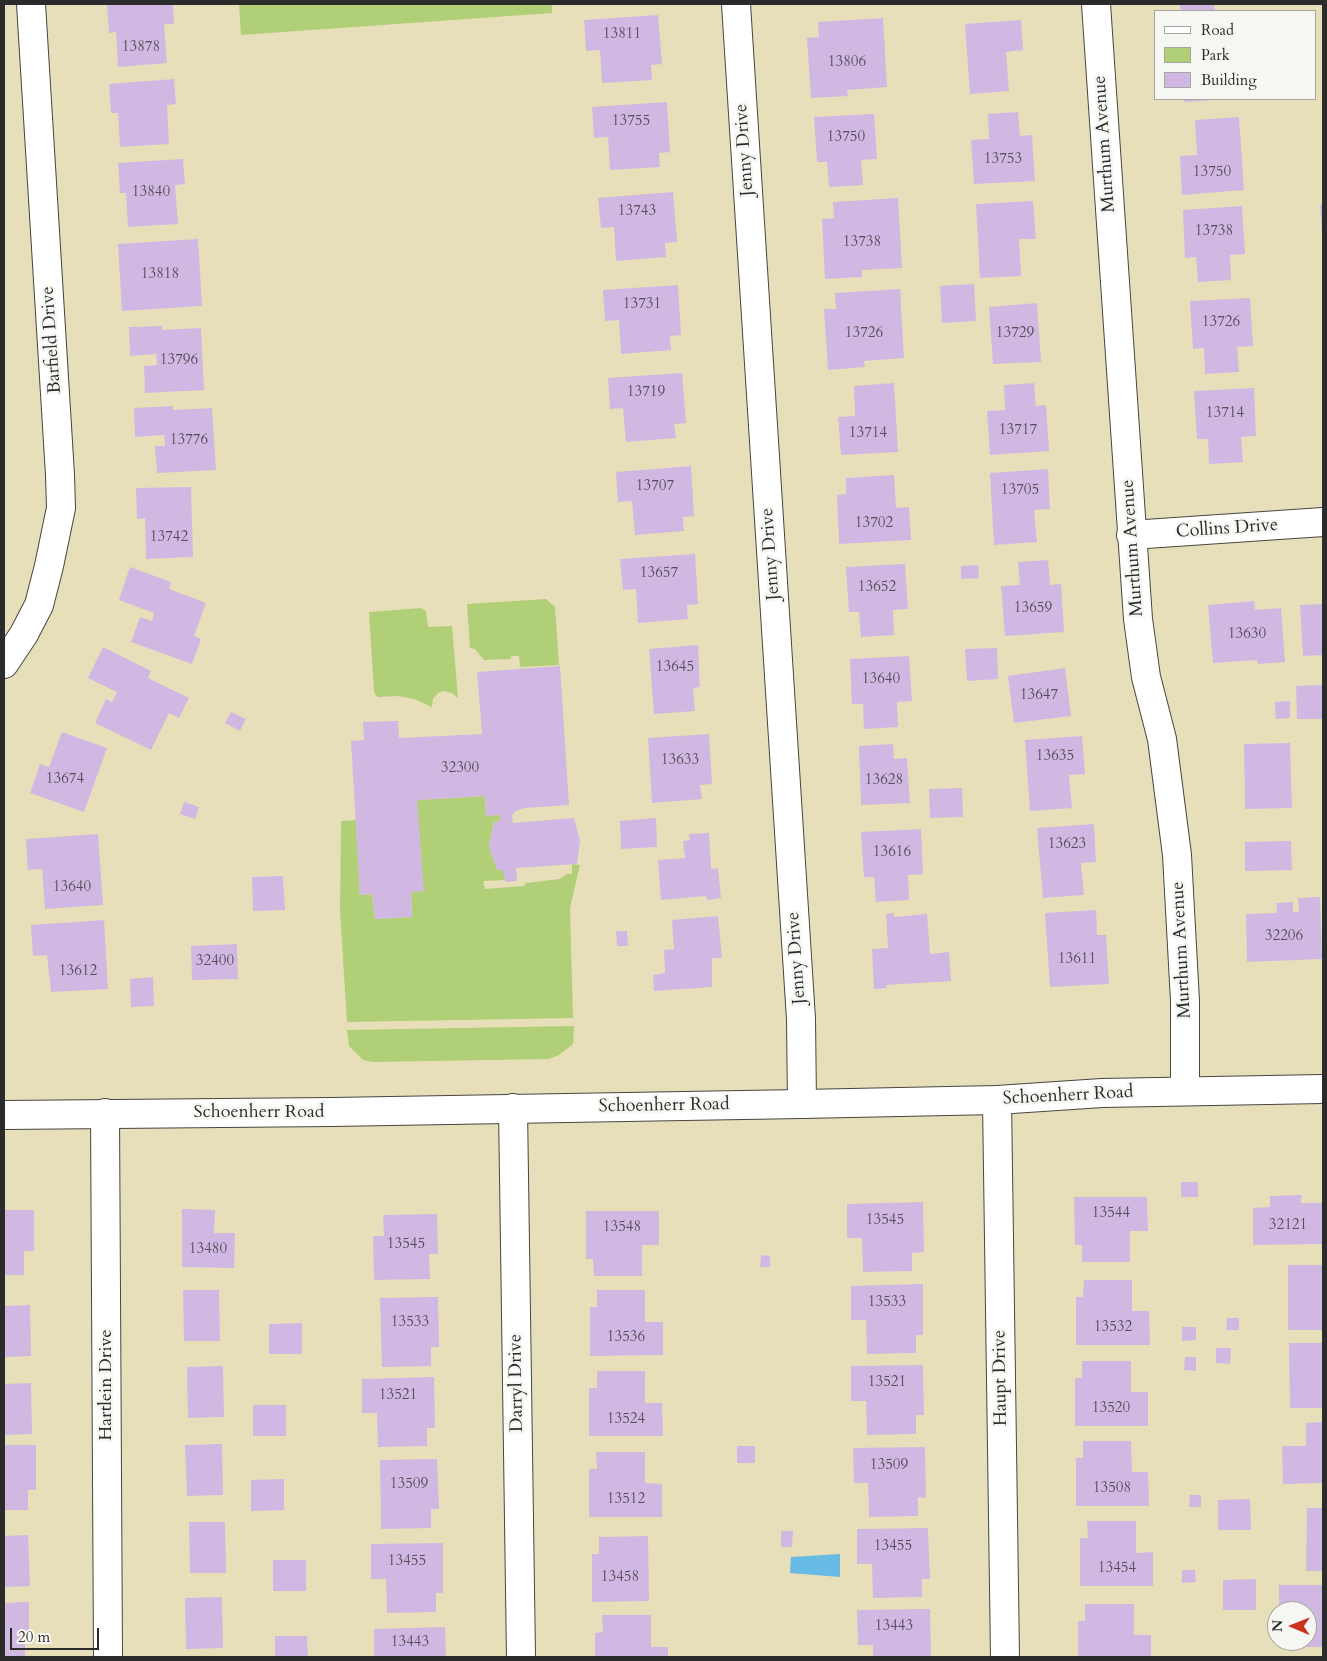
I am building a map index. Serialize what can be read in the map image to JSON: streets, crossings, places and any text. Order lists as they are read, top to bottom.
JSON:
{
  "streets": {
    "street": [
      "Murthum Avenue",
      "Jenny Drive",
      "Barfield Drive",
      "Collins Drive",
      "Schoenherr Road",
      "Haupt Drive",
      "Darryl Drive",
      "Hartlein Drive"
    ]
  },
  "crossings": [
    ["Murthum Avenue", "Collins Drive"],
    ["Murthum Avenue", "Schoenherr Road"],
    ["Jenny Drive", "Schoenherr Road"],
    ["Schoenherr Road", "Haupt Drive"],
    ["Schoenherr Road", "Darryl Drive"],
    ["Schoenherr Road", "Hartlein Drive"]
  ],
  "house_numbers": [
    "13811",
    "13878",
    "13806",
    "13755",
    "13750",
    "13753",
    "13750",
    "13840",
    "13743",
    "13738",
    "13738",
    "13818",
    "13731",
    "13726",
    "13726",
    "13729",
    "13796",
    "13719",
    "13714",
    "13717",
    "13714",
    "13776",
    "13707",
    "13705",
    "13702",
    "13742",
    "13657",
    "13652",
    "13659",
    "13630",
    "13645",
    "13640",
    "13647",
    "13635",
    "13633",
    "32300",
    "13674",
    "13628",
    "13623",
    "13616",
    "13640",
    "32206",
    "13611",
    "32400",
    "13612",
    "13544",
    "13545",
    "32121",
    "13548",
    "13545",
    "13480",
    "13533",
    "13533",
    "13532",
    "13536",
    "13521",
    "13521",
    "13520",
    "13524",
    "13509",
    "13509",
    "13508",
    "13512",
    "13455",
    "13455",
    "13454",
    "13458",
    "13443",
    "13443"
  ],
  "legend": ["Road", "Park", "Building"],
  "scale_bar": "20 m",
  "north": "left"
}
